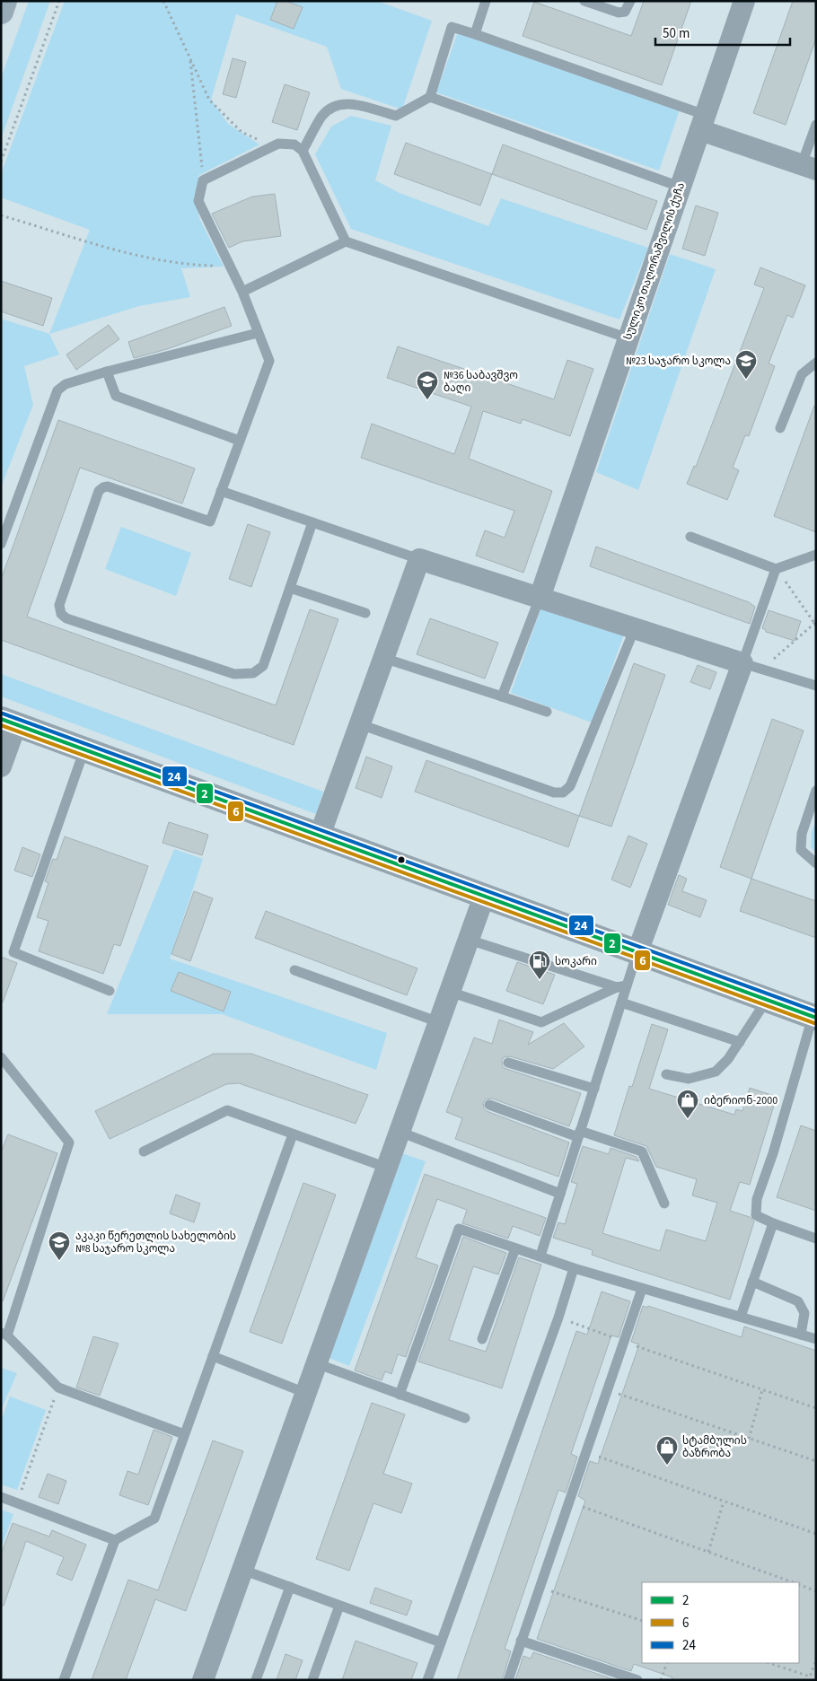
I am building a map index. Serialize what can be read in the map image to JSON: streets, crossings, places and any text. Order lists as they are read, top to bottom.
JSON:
{
  "streets": {
    "street": ["სულიკო თაღორაშვილის ქუჩა"]
  },
  "places": {
    "school or university": ["№23 საჯარო სკოლა", "№36 საბავშვო ბაღი", "აკაკი წერეთლის სახელობის №8 საჯარო სკოლა"],
    "fuel station": ["სოკარი"],
    "shop": ["იბერიონ-2000", "სტამბულის ბაზრობა"]
  },
  "lines": ["transit line 24", "transit line 2", "transit line 6"],
  "legend": ["2", "6", "24"],
  "scale_bar": "50 m"
}
